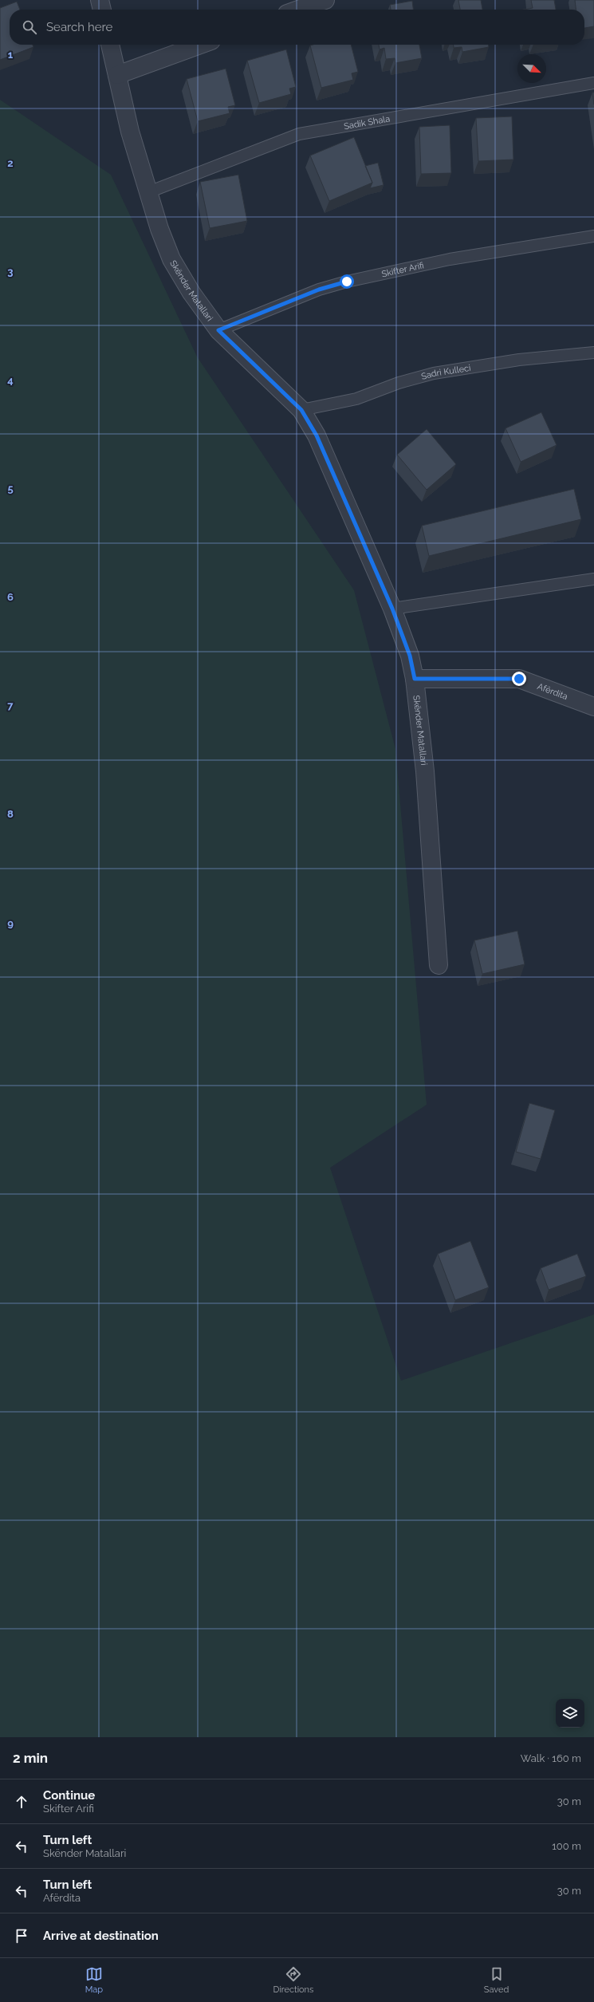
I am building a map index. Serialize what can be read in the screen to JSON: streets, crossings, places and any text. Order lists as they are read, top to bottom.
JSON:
{
  "streets": {
    "street": ["Skënder Matallari", "Afërdita"],
    "lane": ["Sadik Shala", "Skifter Arifi", "Sadri Kulleci"]
  },
  "crossings": [
    ["Sadik Shala", "Skënder Matallari"],
    ["Skifter Arifi", "Skënder Matallari"],
    ["Skënder Matallari", "Sadri Kulleci"],
    ["Skënder Matallari", "Afërdita"]
  ],
  "north": "bottom right",
  "page": {
    "search": "Search here",
    "heading": ["2 min", "Walk · 160 m"],
    "list": [
      ["Continue", "Skifter Arifi", "30 m"],
      ["Turn left", "Skënder Matallari", "100 m"],
      ["Turn left", "Afërdita", "30 m"],
      "Arrive at destination"
    ],
    "nav": ["Map", "Directions", "Saved"]
  },
  "grid": {
    "rows": [
      "1",
      "2",
      "3",
      "4",
      "5",
      "6",
      "7",
      "8",
      "9"
    ]
  }
}
